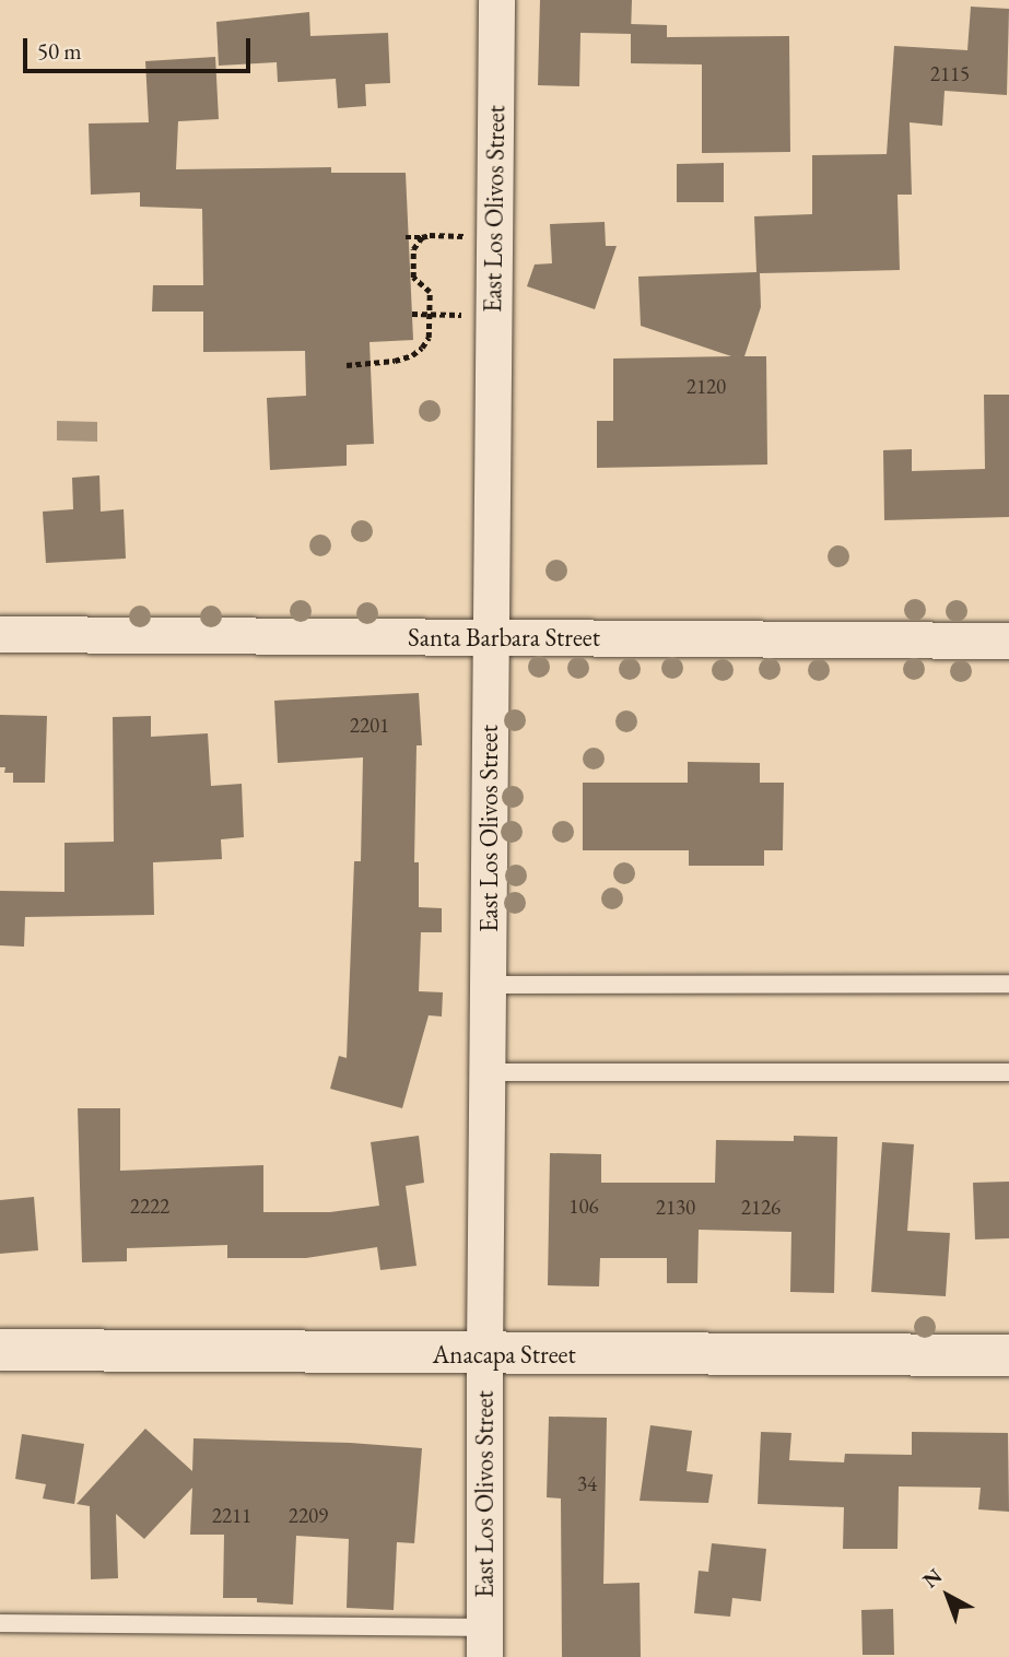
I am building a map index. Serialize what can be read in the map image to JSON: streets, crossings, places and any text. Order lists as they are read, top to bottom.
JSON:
{
  "streets": {
    "street": ["East Los Olivos Street", "Santa Barbara Street", "Anacapa Street"]
  },
  "crossings": [
    ["East Los Olivos Street", "Santa Barbara Street"],
    ["East Los Olivos Street", "Anacapa Street"]
  ],
  "house_numbers": [
    "2115",
    "2120",
    "2201",
    "2222",
    "106",
    "2130",
    "2126",
    "34",
    "2211",
    "2209"
  ],
  "scale_bar": "50 m",
  "north": "top left"
}
